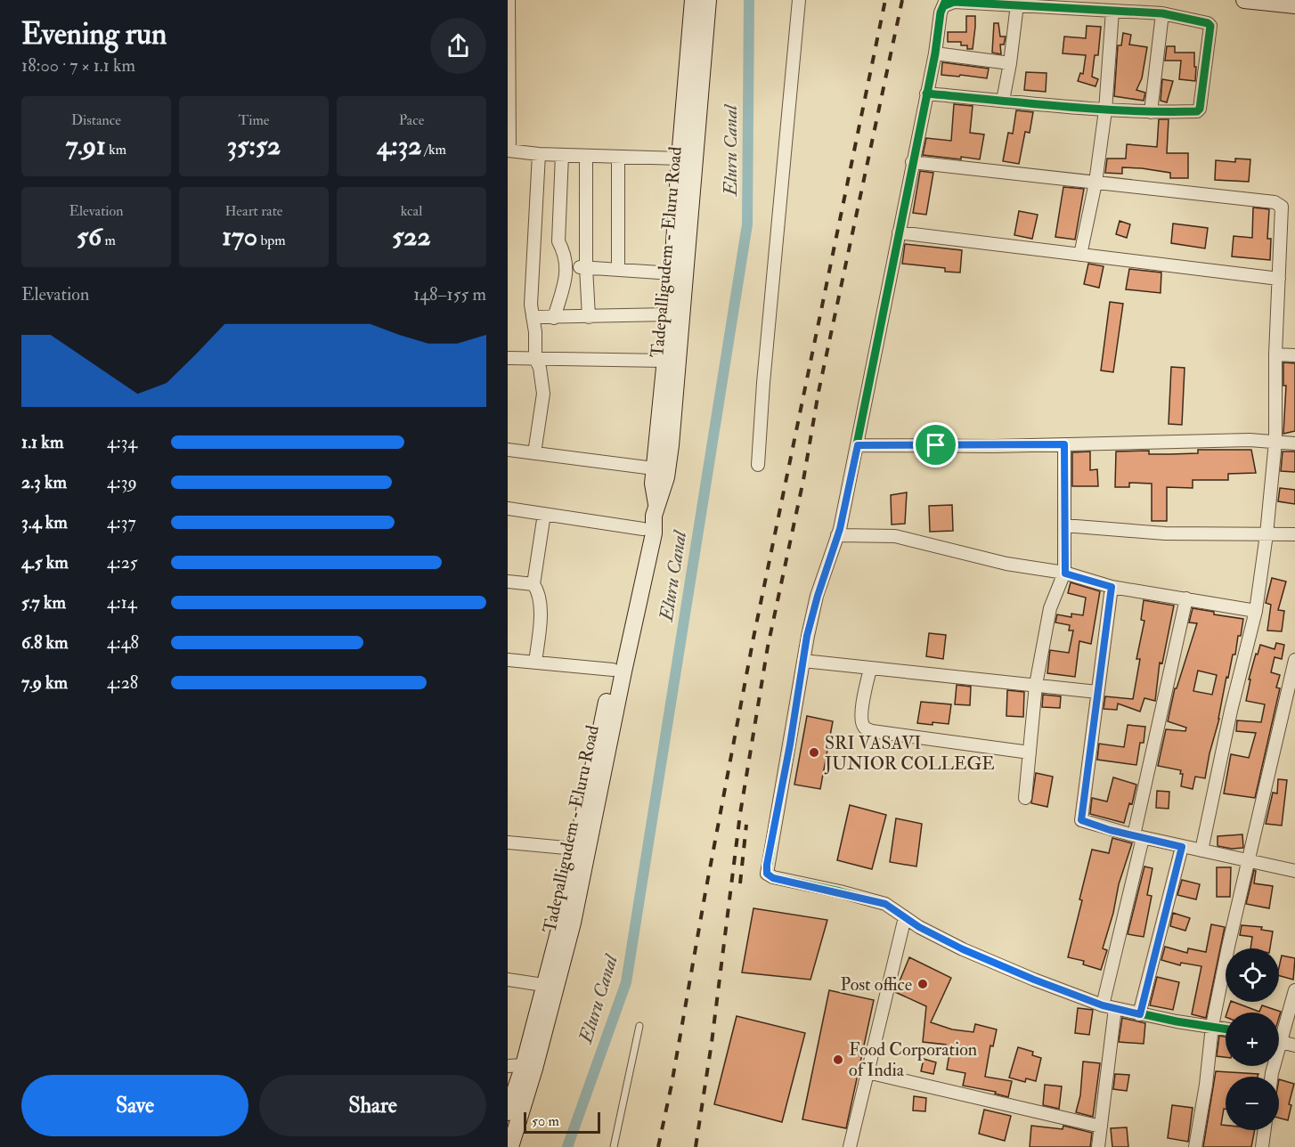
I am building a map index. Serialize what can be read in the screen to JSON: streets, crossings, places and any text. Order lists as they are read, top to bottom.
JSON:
{
  "streets": {
    "main road": ["Tadepalligudem - Eluru Road"]
  },
  "water": ["Eluru Canal"],
  "places": ["SRI VASAVI JUNIOR COLLEGE", "Post office", "Food Corporation of India"],
  "scale_bar": "50 m",
  "page": {
    "heading": ["Evening run", "18:00 · 7 × 1.1 km"],
    "stats": [
      ["Distance", "7.91 km"],
      ["Time", "35:52"],
      ["Pace", "4:32 /km"],
      ["Elevation", "56 m"],
      ["Heart rate", "170 bpm"],
      ["kcal", "522"]
    ],
    "chart": ["Elevation", "148–155 m"],
    "list": [
      {
        "name": "1.1 km",
        "note": "4:34"
      },
      {
        "name": "2.3 km",
        "note": "4:39"
      },
      {
        "name": "3.4 km",
        "note": "4:37"
      },
      {
        "name": "4.5 km",
        "note": "4:25"
      },
      {
        "name": "5.7 km",
        "note": "4:14"
      },
      {
        "name": "6.8 km",
        "note": "4:48"
      },
      {
        "name": "7.9 km",
        "note": "4:28"
      }
    ],
    "map_buttons": ["+", "−"],
    "buttons": ["Save", "Share"],
    "scale": "50 m"
  }
}
